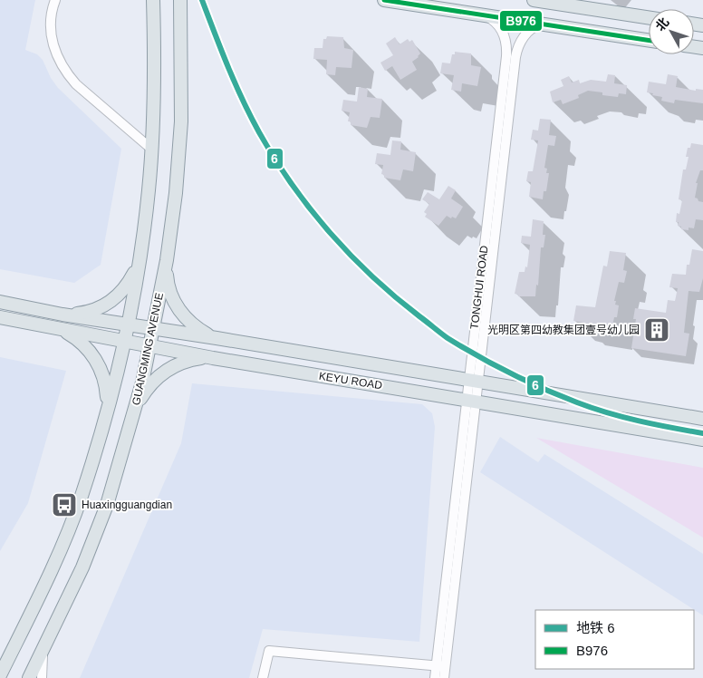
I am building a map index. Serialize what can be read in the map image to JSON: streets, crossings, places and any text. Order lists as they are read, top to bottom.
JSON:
{
  "streets": {
    "main road": ["GUANGMING AVENUE", "KEYU ROAD"],
    "street": ["TONGHUI ROAD"]
  },
  "crossings": [
    ["TONGHUI ROAD", "KEYU ROAD"],
    ["GUANGMING AVENUE", "KEYU ROAD"]
  ],
  "places": {
    "building": ["光明区第四幼教集团壹号幼儿园"],
    "bus stop": ["Huaxingguangdian"]
  },
  "lines": ["metro line 6", "transit line B976"],
  "legend": ["地铁 6", "B976"],
  "north": "top left"
}
